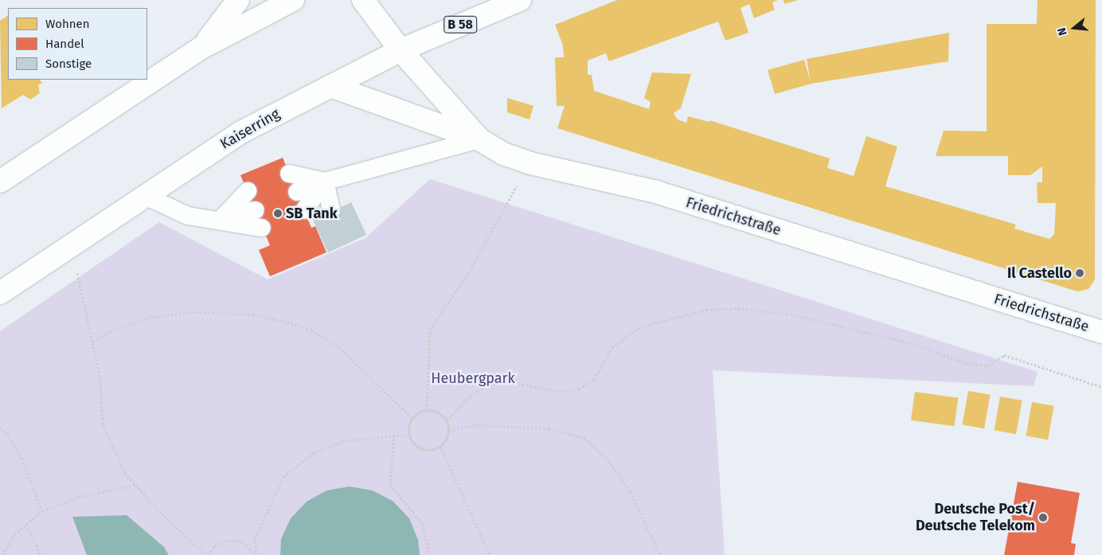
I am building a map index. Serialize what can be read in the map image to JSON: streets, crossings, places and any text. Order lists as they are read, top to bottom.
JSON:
{
  "streets": {
    "main road": ["B 58", "Kaiserring", "Friedrichstraße"]
  },
  "crossings": [
    ["Kaiserring", "Friedrichstraße"]
  ],
  "parks": ["Heubergpark"],
  "places": ["SB Tank", "Il Castello", "Deutsche Post/ Deutsche Telekom"],
  "legend": ["Wohnen", "Handel", "Sonstige"],
  "north": "left"
}
